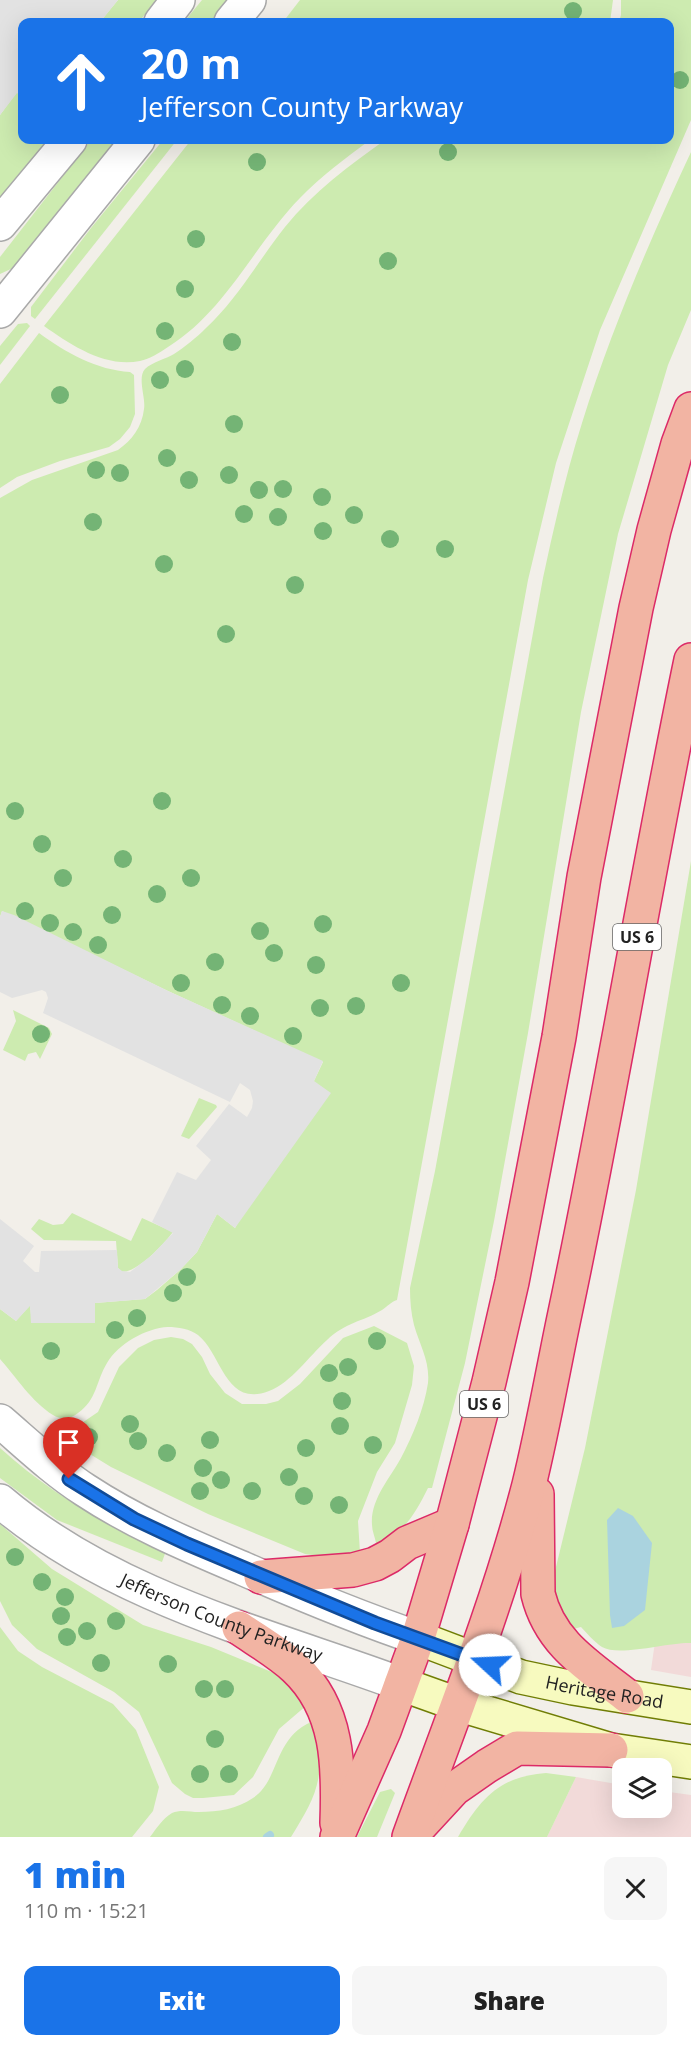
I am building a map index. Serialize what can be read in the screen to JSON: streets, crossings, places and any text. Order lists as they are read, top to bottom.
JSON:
{
  "streets": {
    "highway": ["US 6"],
    "main road": ["Jefferson County Parkway", "Heritage Road"]
  },
  "crossings": [
    ["US 6", "Jefferson County Parkway"],
    ["US 6", "Heritage Road"]
  ],
  "page": {
    "turn": ["20 m", "Jefferson County Parkway"],
    "heading": ["1 min", "110 m · 15:21"],
    "buttons": ["Exit", "Share"]
  }
}
